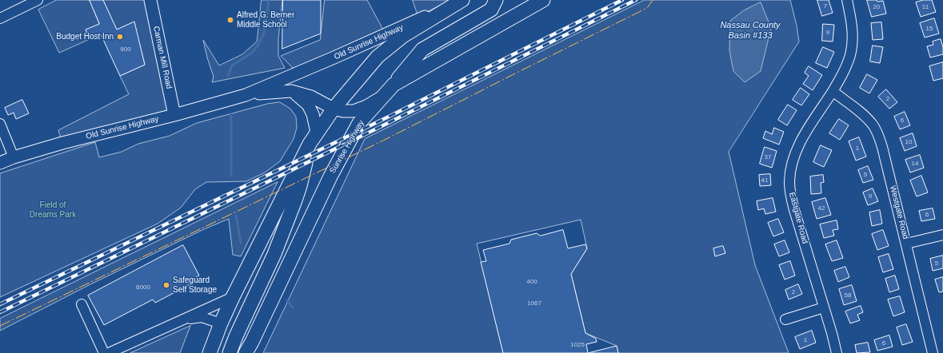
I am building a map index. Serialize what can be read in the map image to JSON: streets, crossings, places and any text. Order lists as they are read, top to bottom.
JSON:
{
  "streets": {
    "highway": ["Sunrise Highway"],
    "main road": ["Old Sunrise Highway", "Carman Mill Road"],
    "street": ["Westgate Road", "Eastgate Road"]
  },
  "crossings": [
    ["Old Sunrise Highway", "Carman Mill Road"],
    ["Old Sunrise Highway", "Sunrise Highway"],
    ["Westgate Road", "Eastgate Road"]
  ],
  "water": ["Nassau County Basin #133"],
  "parks": ["Field of Dreams Park"],
  "places": ["Alfred G. Berner Middle School", "Budget Host Inn", "Safeguard Self Storage"],
  "house_numbers": [
    "7",
    "20",
    "11",
    "15",
    "9",
    "900",
    "2",
    "6",
    "10",
    "1",
    "37",
    "14",
    "5",
    "41",
    "9",
    "42",
    "6",
    "5",
    "400",
    "6000",
    "2",
    "58",
    "1067",
    "1",
    "6",
    "1025"
  ]
}
